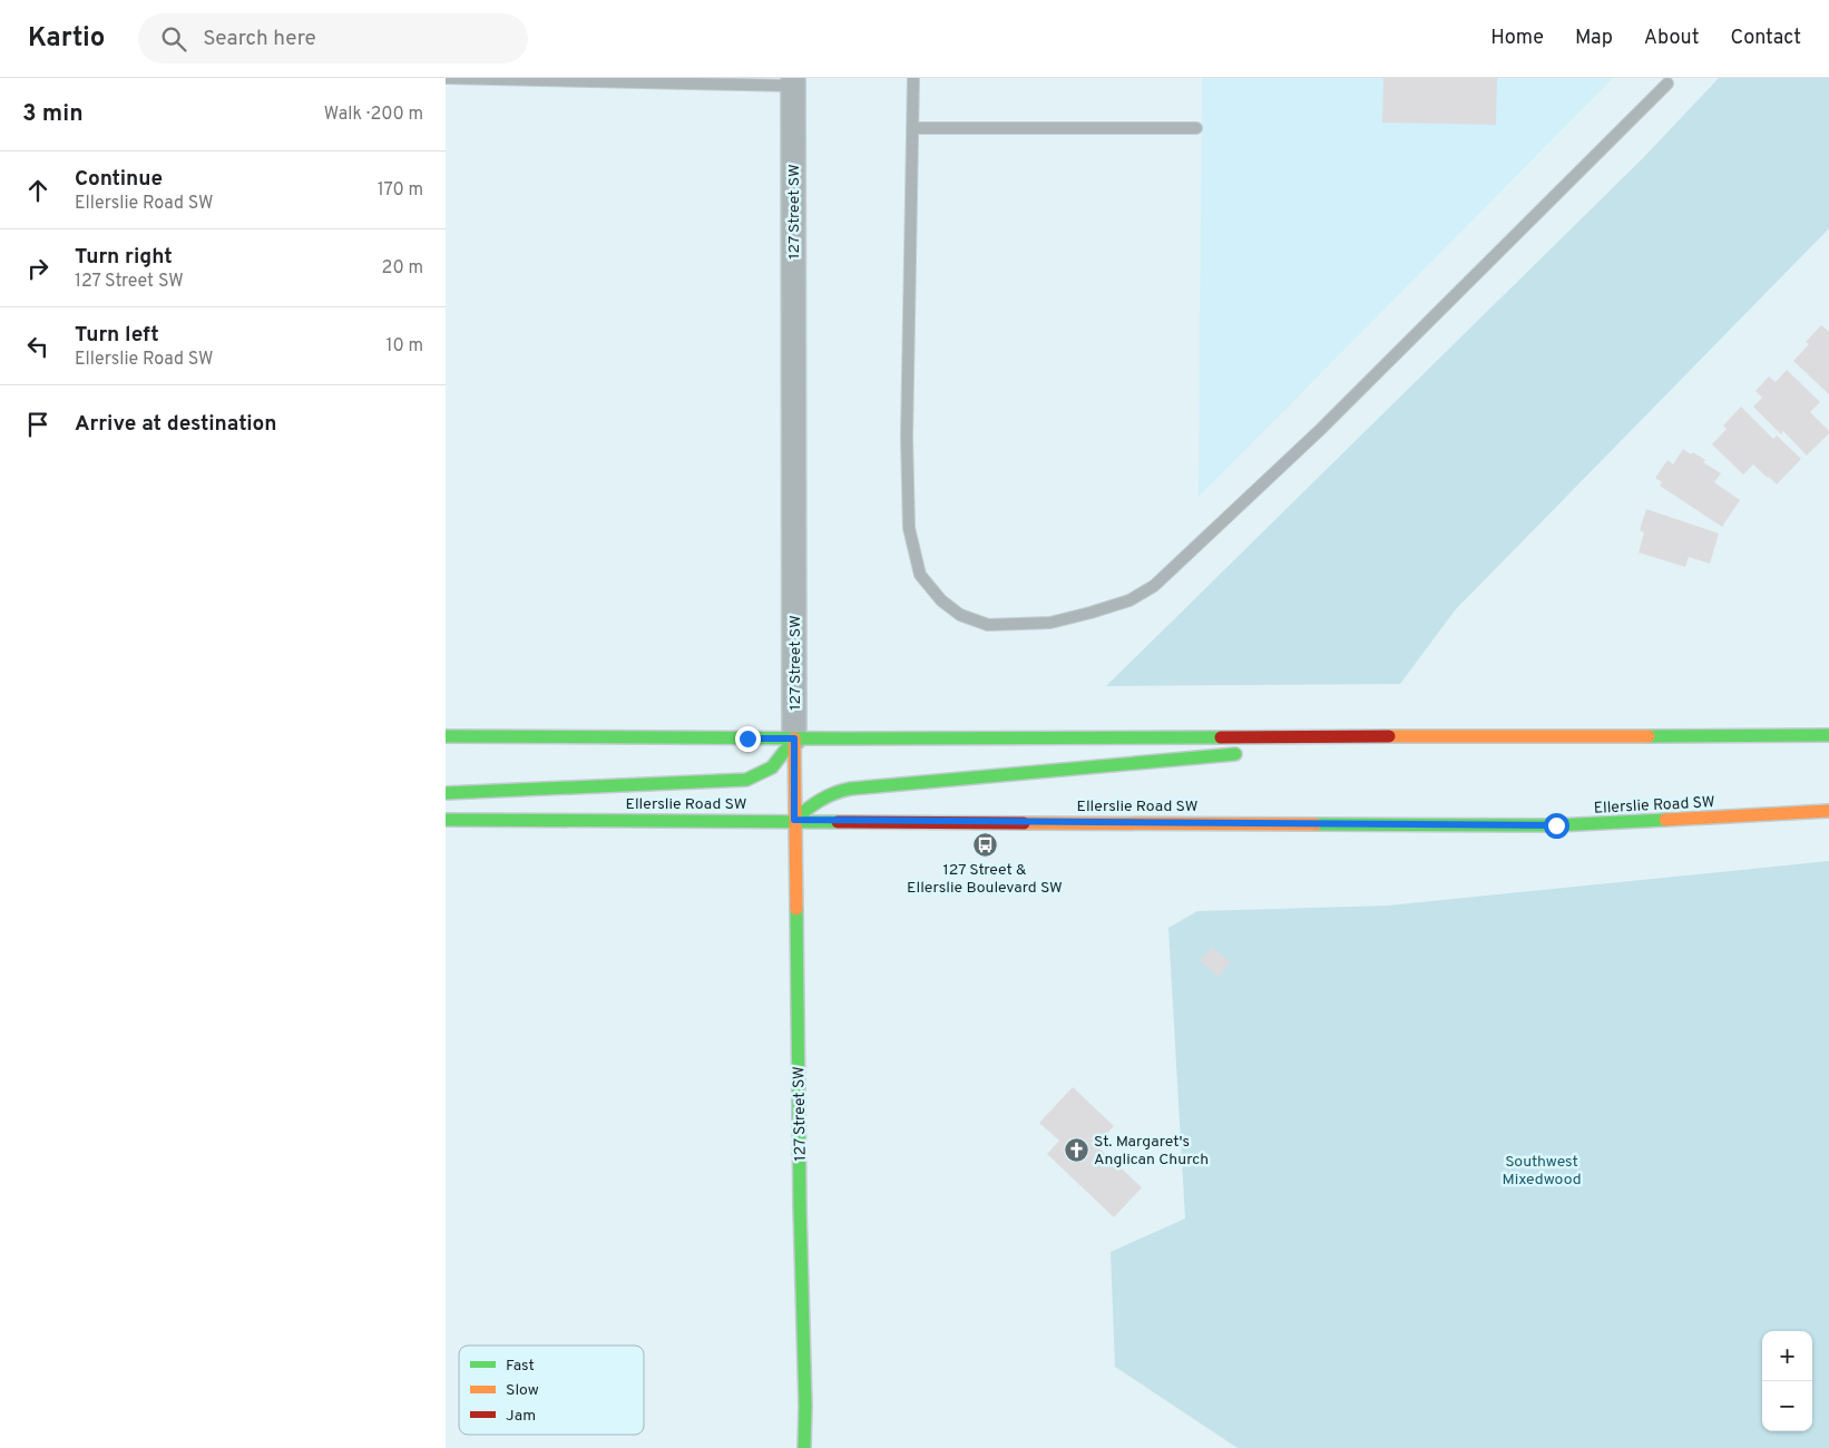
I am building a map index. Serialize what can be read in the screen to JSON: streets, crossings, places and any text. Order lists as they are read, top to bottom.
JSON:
{
  "streets": {
    "main road": ["127 Street SW", "Ellerslie Road SW"]
  },
  "crossings": [
    ["127 Street SW", "Ellerslie Road SW"]
  ],
  "parks": ["Southwest Mixedwood"],
  "places": {
    "bus stop": ["127 Street & Ellerslie Boulevard SW"],
    "church": ["St. Margaret's Anglican Church"]
  },
  "legend": ["Fast", "Slow", "Jam"],
  "page": {
    "header": "Kartio",
    "search": "Search here",
    "nav": [
      "Home",
      "Map",
      "About",
      "Contact"
    ],
    "heading": ["3 min", "Walk · 200 m"],
    "list": [
      ["Continue", "Ellerslie Road SW", "170 m"],
      ["Turn right", "127 Street SW", "20 m"],
      ["Turn left", "Ellerslie Road SW", "10 m"],
      "Arrive at destination"
    ],
    "map_buttons": ["+", "−"]
  }
}
